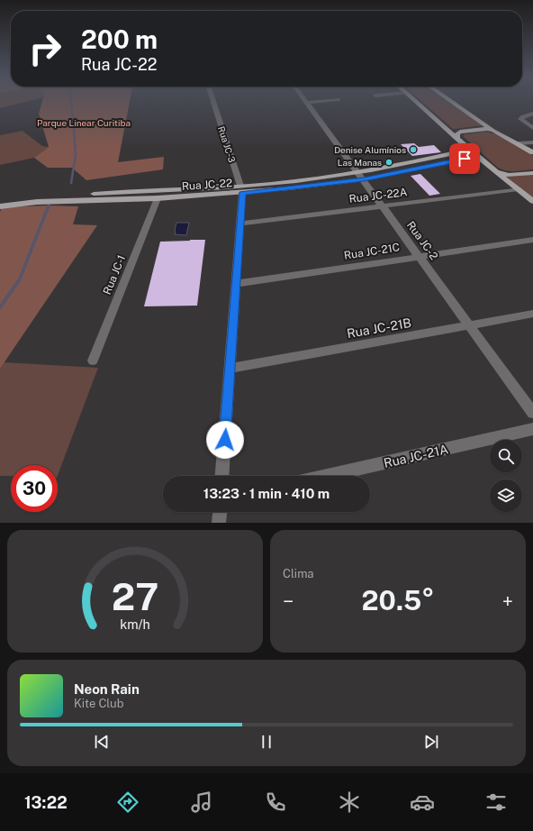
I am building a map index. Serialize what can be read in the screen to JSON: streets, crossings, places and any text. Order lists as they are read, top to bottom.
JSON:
{
  "streets": {
    "main road": ["Rua JC-22"],
    "street": [
      "Rua JC-3",
      "Rua JC-22A",
      "Rua JC-2",
      "Rua JC-21C",
      "Rua JC-1",
      "Rua JC-21B",
      "Rua JC-21A"
    ]
  },
  "crossings": [
    ["Rua JC-3", "Rua JC-22"],
    ["Rua JC-3", "Rua JC-22A"],
    ["Rua JC-3", "Rua JC-21C"],
    ["Rua JC-3", "Rua JC-21B"],
    ["Rua JC-22", "Rua JC-2"],
    ["Rua JC-22", "Rua JC-1"],
    ["Rua JC-22A", "Rua JC-2"],
    ["Rua JC-2", "Rua JC-21C"],
    ["Rua JC-2", "Rua JC-21B"]
  ],
  "parks": ["Parque Linear Curitiba"],
  "places": ["Denise Alumínios", "Las Manas"],
  "page": {
    "turn": ["200 m", "Rua JC-22"],
    "limit": "30",
    "trip": "13:23 · 1 min · 410 m",
    "tile": "Clima",
    "heat": ["−", "20.5°", "+"],
    "song": ["Neon Rain", "Kite Club"],
    "tabs": "13:22",
    "gauge": ["27", "km/h"]
  }
}
